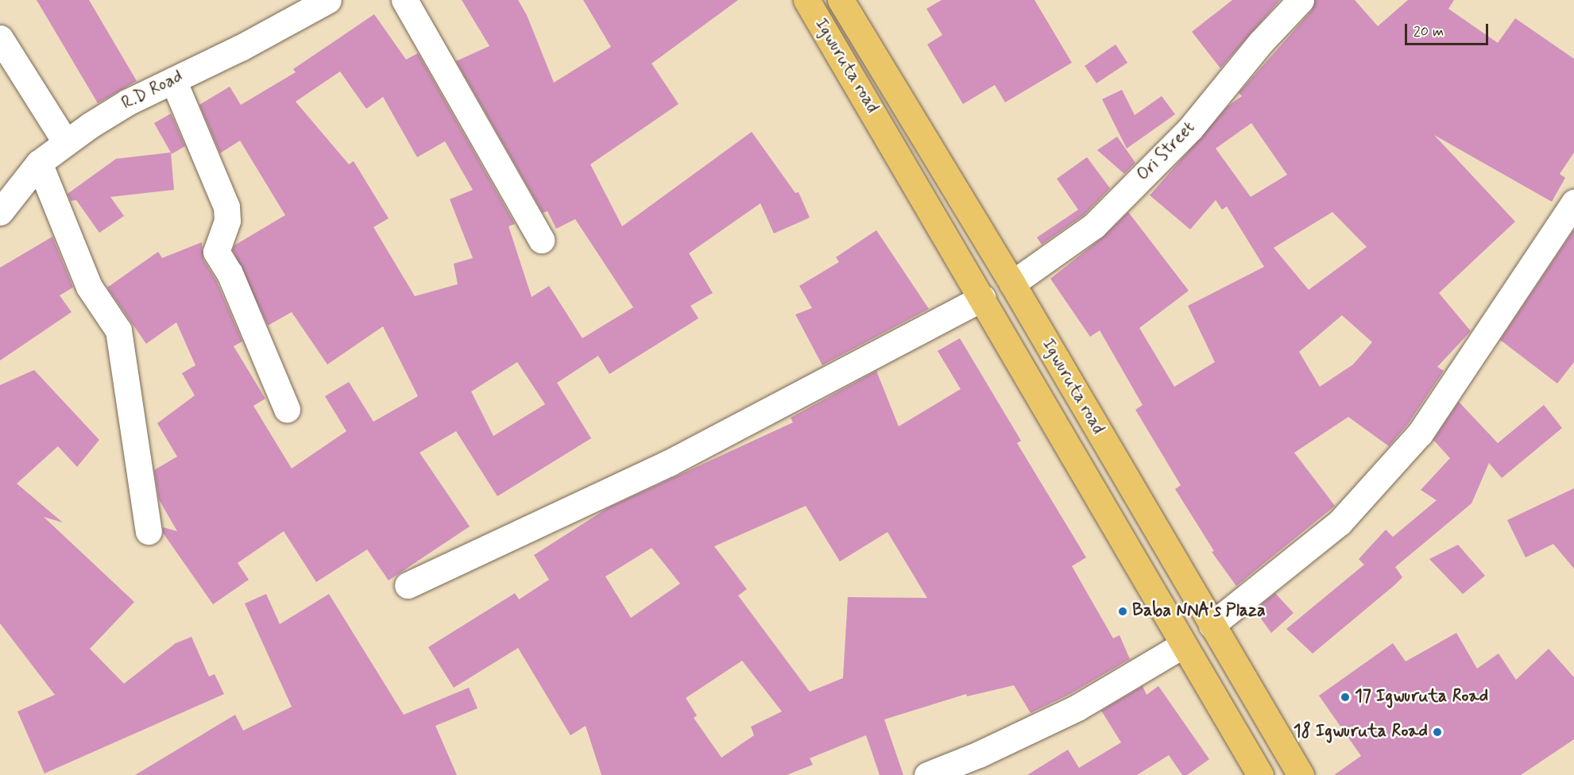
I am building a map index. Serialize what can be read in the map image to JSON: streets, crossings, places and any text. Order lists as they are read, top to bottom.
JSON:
{
  "streets": {
    "main road": ["Igwuruta road"],
    "street": ["R.D Road", "Ori Street"]
  },
  "crossings": [
    ["Igwuruta road", "Ori Street"]
  ],
  "places": ["Baba NNA's Plaza", "17 Igwuruta Road", "18 Igwuruta Road"],
  "scale_bar": "20 m"
}
